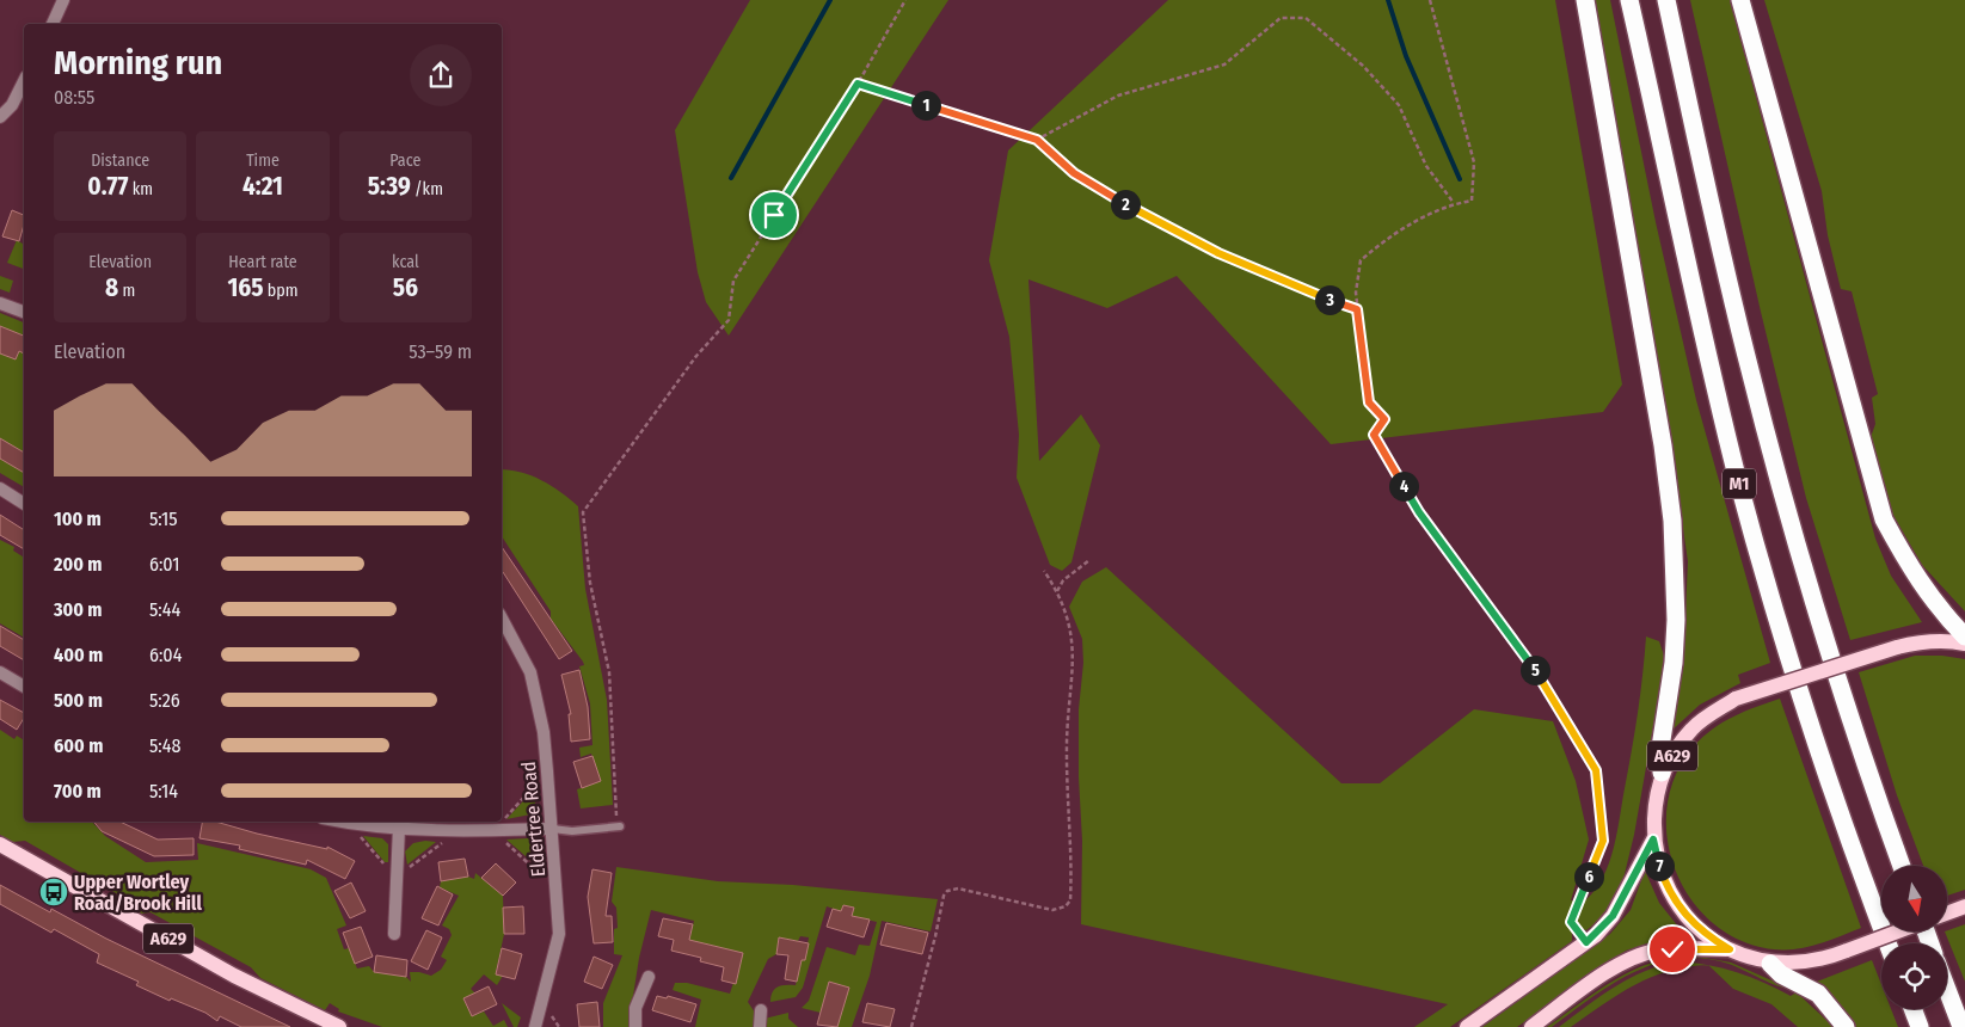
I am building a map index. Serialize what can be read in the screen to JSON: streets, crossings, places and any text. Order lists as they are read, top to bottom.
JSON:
{
  "streets": {
    "highway": ["M1"],
    "main road": ["A629"],
    "street": ["Eldertree Road"]
  },
  "places": {
    "bus stop": ["Upper Wortley Road/Brook Hill"]
  },
  "north": "bottom",
  "page": {
    "heading": ["Morning run", "08:55"],
    "pins": [
      "1",
      "2",
      "3",
      "4",
      "5",
      "7",
      "6"
    ],
    "stats": [
      ["Distance", "0.77 km"],
      ["Time", "4:21"],
      ["Pace", "5:39 /km"],
      ["Elevation", "8 m"],
      ["Heart rate", "165 bpm"],
      ["kcal", "56"]
    ],
    "chart": ["Elevation", "53–59 m"],
    "list": [
      {
        "name": "100 m",
        "note": "5:15"
      },
      {
        "name": "200 m",
        "note": "6:01"
      },
      {
        "name": "300 m",
        "note": "5:44"
      },
      {
        "name": "400 m",
        "note": "6:04"
      },
      {
        "name": "500 m",
        "note": "5:26"
      },
      {
        "name": "600 m",
        "note": "5:48"
      },
      {
        "name": "700 m",
        "note": "5:14"
      }
    ]
  }
}
